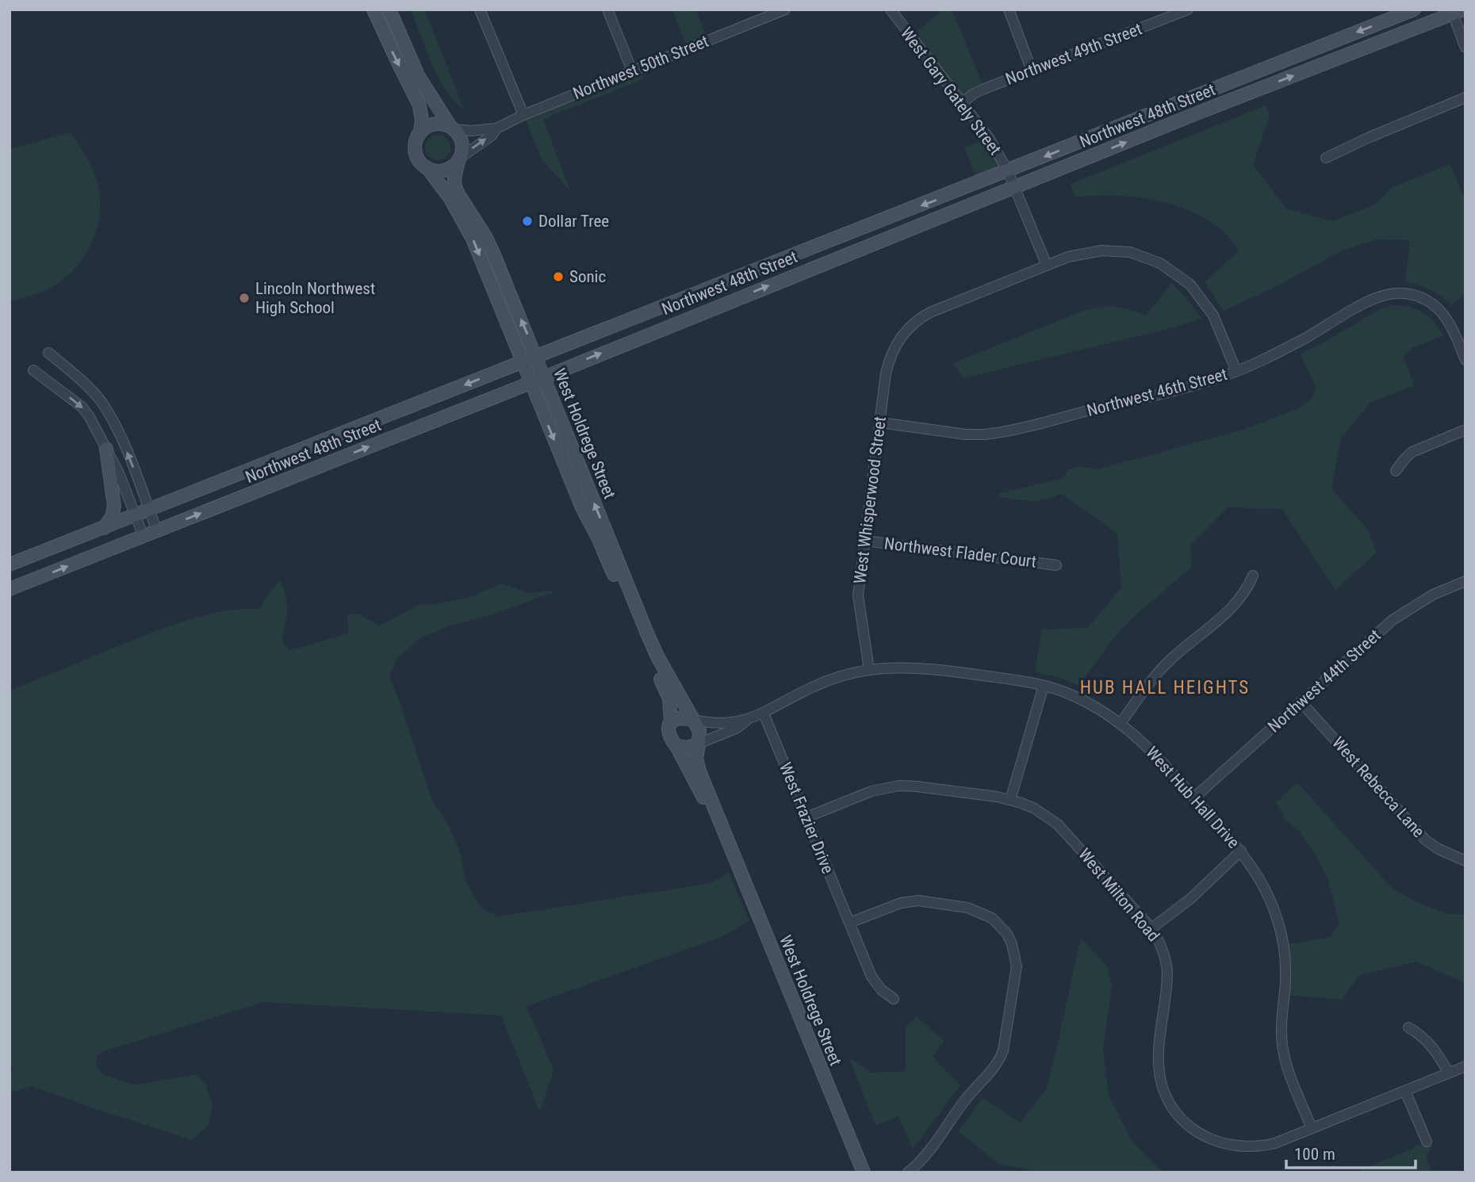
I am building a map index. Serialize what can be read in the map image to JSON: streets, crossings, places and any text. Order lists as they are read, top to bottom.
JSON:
{
  "streets": {
    "main road": ["Northwest 48th Street", "West Holdrege Street"],
    "street": [
      "Northwest 49th Street",
      "Northwest 50th Street",
      "West Gary Gately Street",
      "Northwest 46th Street",
      "West Whisperwood Street",
      "Northwest Flader Court",
      "Northwest 44th Street",
      "West Rebecca Lane",
      "West Hub Hall Drive",
      "West Frazier Drive",
      "West Milton Road"
    ]
  },
  "crossings": [
    ["Northwest 49th Street", "West Gary Gately Street"],
    ["Northwest 50th Street", "West Holdrege Street"],
    ["West Gary Gately Street", "Northwest 48th Street"],
    ["West Gary Gately Street", "West Whisperwood Street"],
    ["Northwest 48th Street", "West Holdrege Street"],
    ["Northwest 46th Street", "West Whisperwood Street"],
    ["West Whisperwood Street", "Northwest Flader Court"],
    ["West Whisperwood Street", "West Hub Hall Drive"],
    ["Northwest 44th Street", "West Rebecca Lane"],
    ["Northwest 44th Street", "West Hub Hall Drive"],
    ["West Hub Hall Drive", "West Frazier Drive"],
    ["West Hub Hall Drive", "West Milton Road"],
    ["West Frazier Drive", "West Milton Road"]
  ],
  "districts": ["HUB HALL HEIGHTS"],
  "places": ["Dollar Tree", "Sonic", "Lincoln Northwest High School"],
  "scale_bar": "100 m"
}
